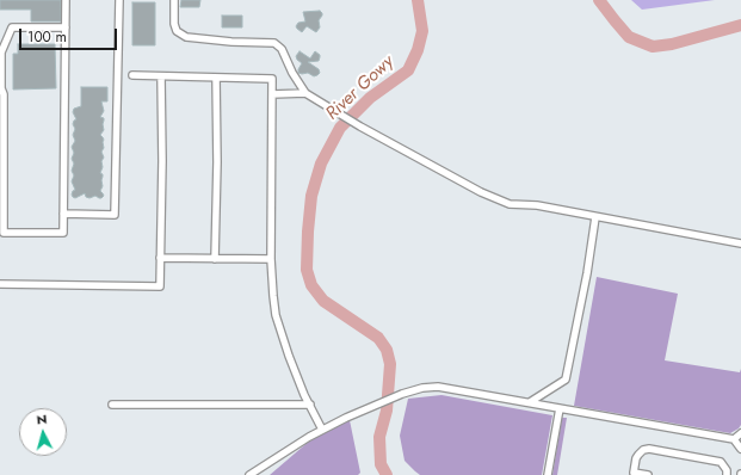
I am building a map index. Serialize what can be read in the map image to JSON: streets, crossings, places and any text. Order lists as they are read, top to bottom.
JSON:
{
  "water": ["River Gowy"],
  "scale_bar": "100 m",
  "north": "top"
}
